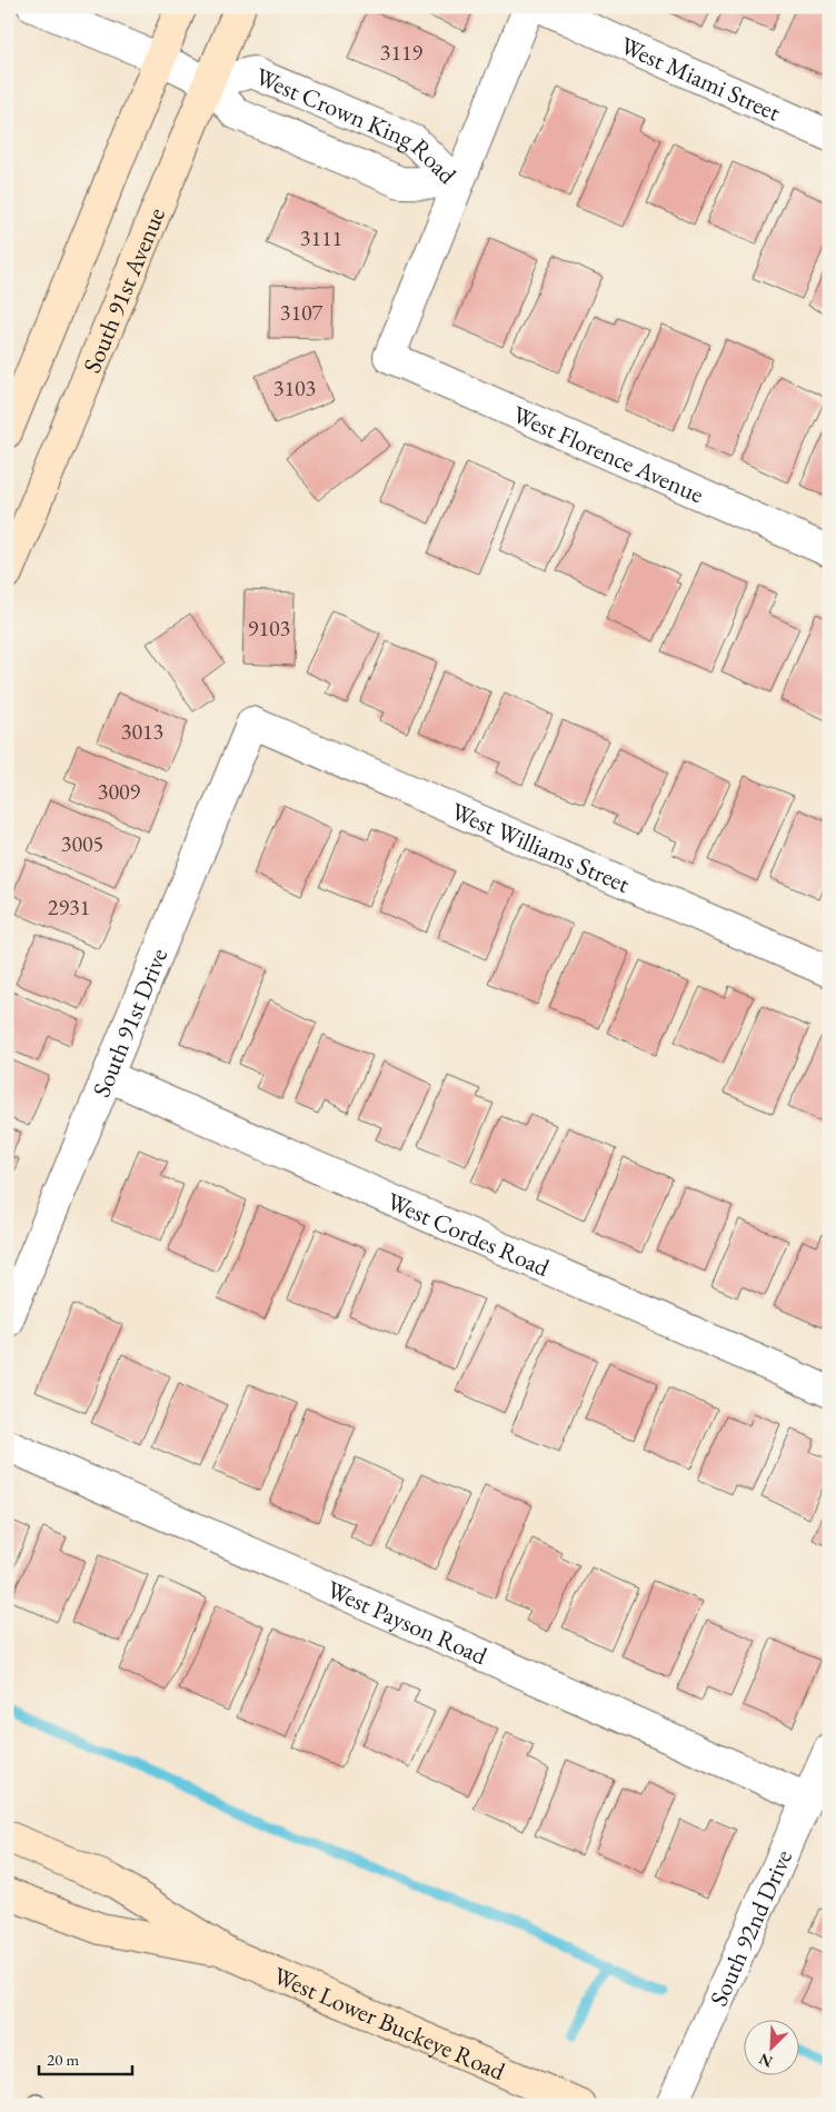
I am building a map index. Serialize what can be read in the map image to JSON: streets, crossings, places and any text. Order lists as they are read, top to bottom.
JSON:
{
  "streets": {
    "main road": ["South 91st Avenue", "West Lower Buckeye Road"],
    "street": [
      "West Miami Street",
      "West Crown King Road",
      "West Florence Avenue",
      "West Williams Street",
      "South 91st Drive",
      "West Cordes Road",
      "West Payson Road",
      "South 92nd Drive"
    ]
  },
  "crossings": [
    ["West Crown King Road", "South 91st Avenue"],
    ["West Crown King Road", "West Florence Avenue"],
    ["West Williams Street", "South 91st Drive"],
    ["South 91st Drive", "West Cordes Road"],
    ["West Payson Road", "South 92nd Drive"]
  ],
  "house_numbers": [
    "3119",
    "3111",
    "3107",
    "3103",
    "9103",
    "3013",
    "3009",
    "3005",
    "2931"
  ],
  "scale_bar": "20 m",
  "north": "bottom left"
}
